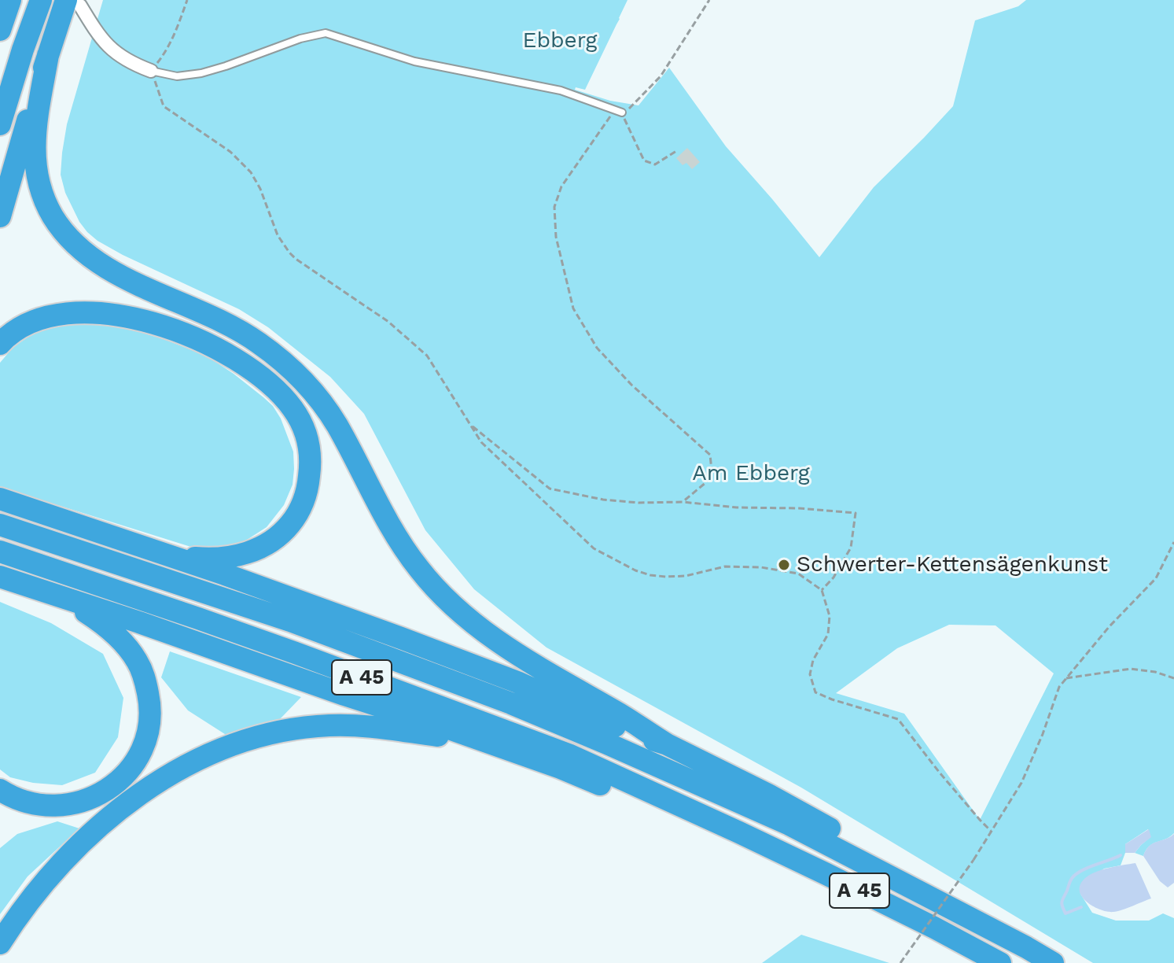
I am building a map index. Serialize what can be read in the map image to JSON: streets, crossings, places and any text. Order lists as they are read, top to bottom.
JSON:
{
  "streets": {
    "highway": ["A 45"]
  },
  "parks": ["Ebberg", "Am Ebberg"],
  "places": ["Schwerter-Kettensägenkunst"]
}
